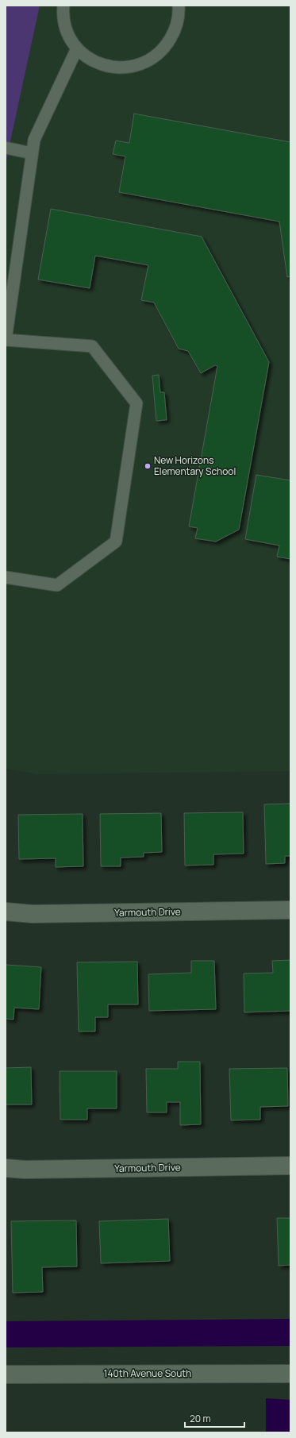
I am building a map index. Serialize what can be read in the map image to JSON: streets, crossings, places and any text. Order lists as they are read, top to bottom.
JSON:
{
  "streets": {
    "street": ["Yarmouth Drive", "140th Avenue South"]
  },
  "places": ["New Horizons Elementary School"],
  "scale_bar": "20 m"
}
